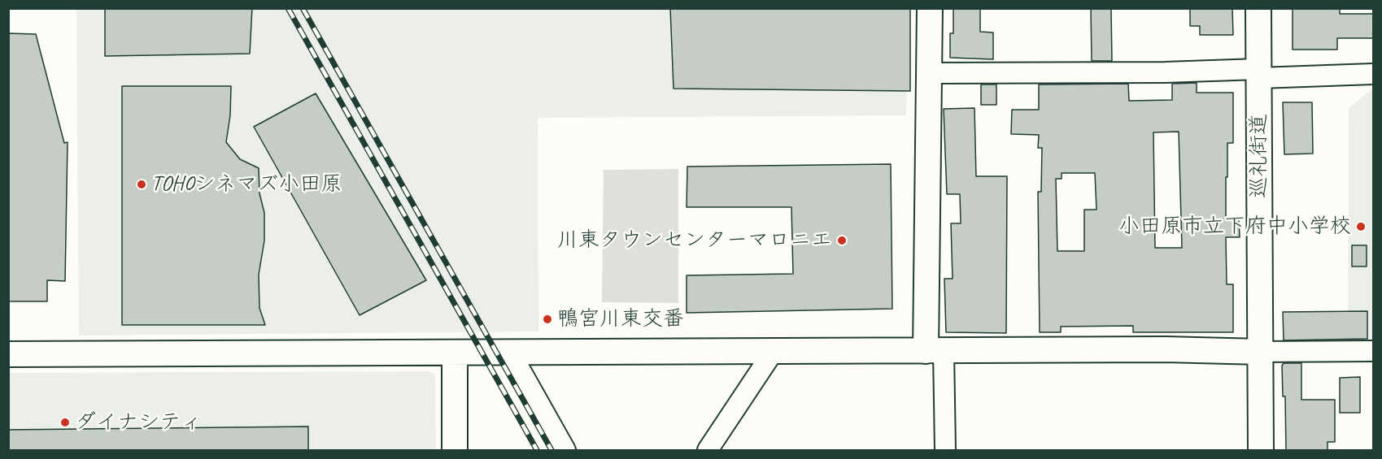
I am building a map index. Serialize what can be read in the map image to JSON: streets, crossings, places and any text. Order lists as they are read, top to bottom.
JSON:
{
  "streets": {
    "street": ["巡礼街道"]
  },
  "places": [
    "TOHOシネマズ小田原",
    "小田原市立下府中小学校",
    "川東タウンセンターマロニエ",
    "鴨宮川東交番",
    "ダイナシティ"
  ]
}
